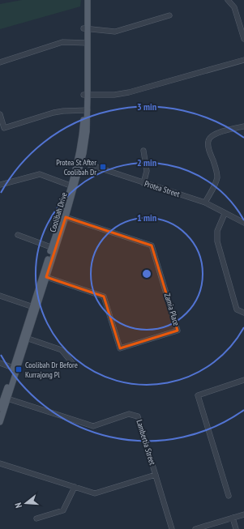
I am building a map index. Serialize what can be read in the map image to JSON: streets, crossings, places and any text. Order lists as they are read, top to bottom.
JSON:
{
  "streets": {
    "main road": ["Coolibah Drive"],
    "street": ["Protea Street", "Zamia Place", "Lambertia Street"]
  },
  "crossings": [
    ["Protea Street", "Coolibah Drive"],
    ["Coolibah Drive", "Zamia Place"],
    ["Coolibah Drive", "Lambertia Street"]
  ],
  "places": {
    "transit": ["Protea St After Coolibah Dr", "Coolibah Dr Before Kurrajong Pl"]
  },
  "north": "left",
  "rings": ["3 min", "2 min", "1 min"]
}
